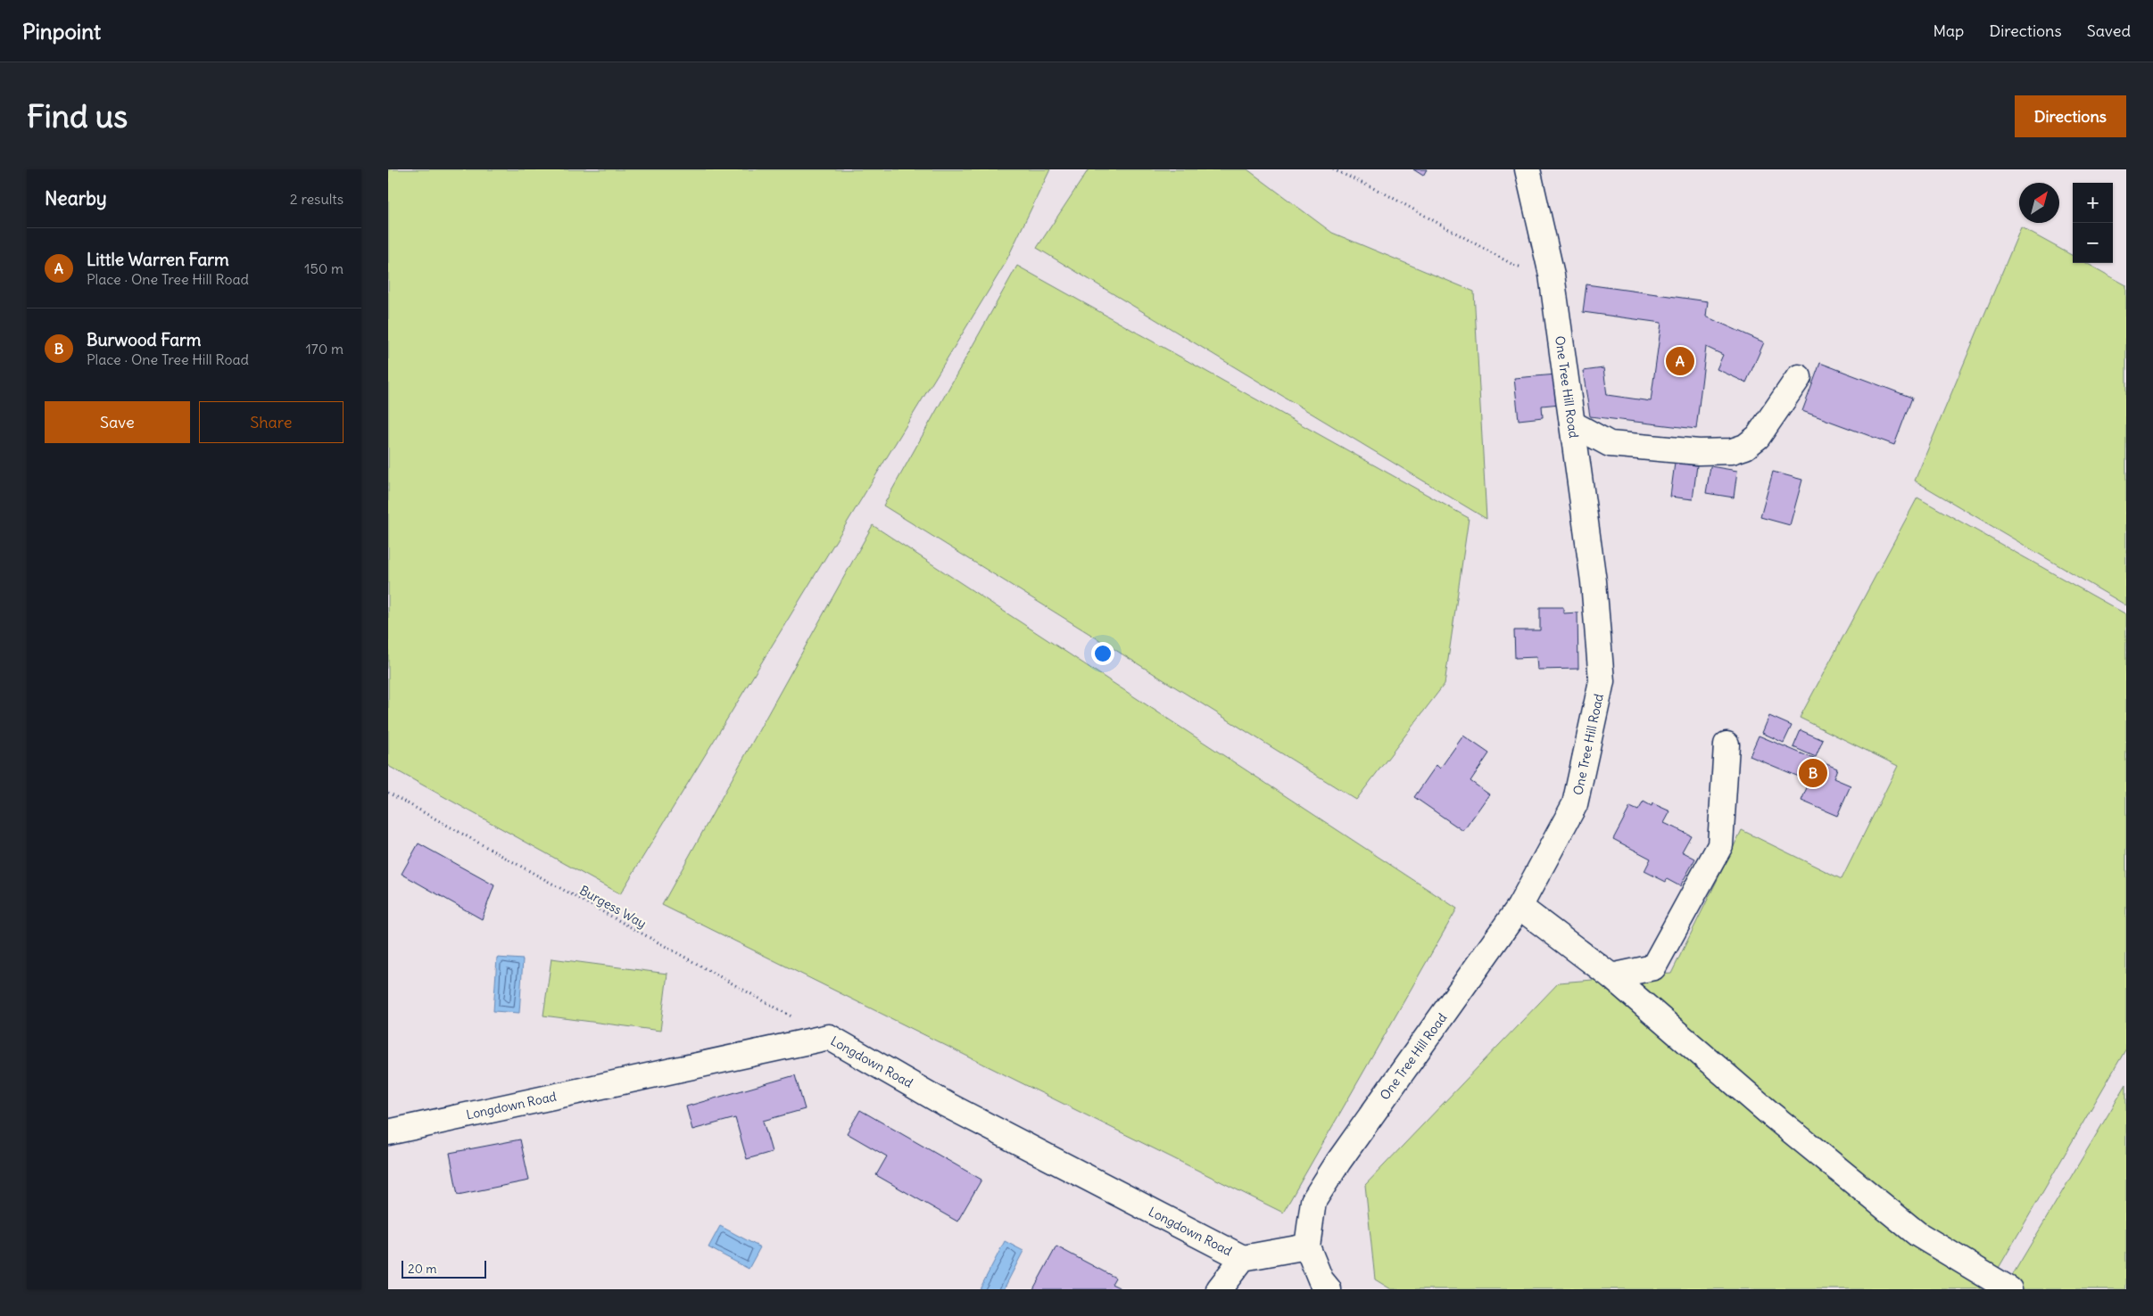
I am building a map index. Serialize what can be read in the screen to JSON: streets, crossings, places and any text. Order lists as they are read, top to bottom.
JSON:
{
  "streets": {
    "street": ["One Tree Hill Road", "Longdown Road"],
    "path": ["Burgess Way"]
  },
  "crossings": [
    ["Burgess Way", "Longdown Road"]
  ],
  "scale_bar": "20 m",
  "north": "top right",
  "page": {
    "header": "Pinpoint",
    "nav": ["Map", "Directions", "Saved"],
    "buttons": [
      "Directions",
      ["Save", "Share"]
    ],
    "title": "Find us",
    "heading": ["Nearby", "2 results"],
    "map_buttons": ["+", "−"],
    "list": [
      {
        "mark": "A",
        "name": "Little Warren Farm",
        "note": "Place · One Tree Hill Road",
        "value": "150 m"
      },
      {
        "mark": "B",
        "name": "Burwood Farm",
        "note": "Place · One Tree Hill Road",
        "value": "170 m"
      }
    ],
    "pins": ["A", "B"],
    "scale": "20 m"
  }
}
